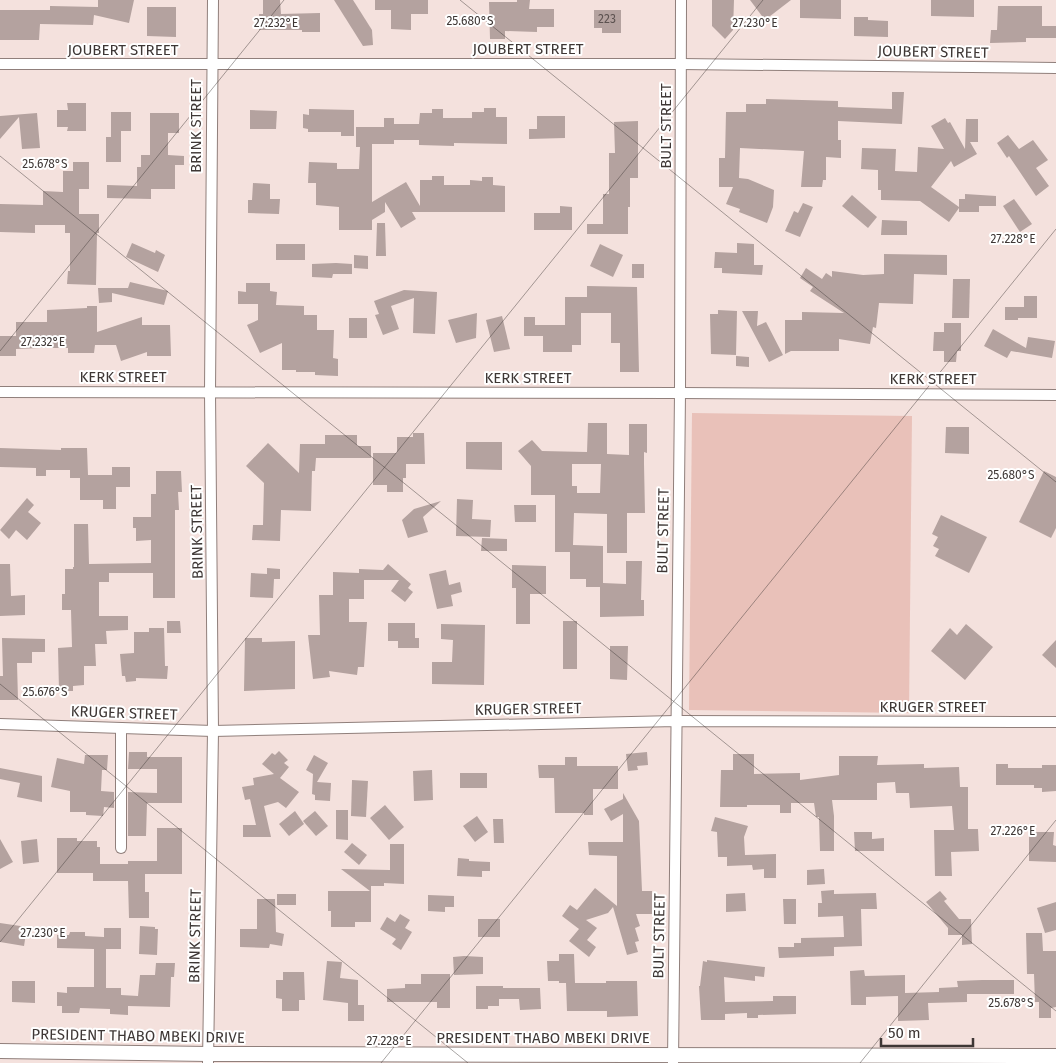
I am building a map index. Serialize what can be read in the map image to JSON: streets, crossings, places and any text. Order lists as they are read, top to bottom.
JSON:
{
  "streets": {
    "street": [
      "JOUBERT STREET",
      "BRINK STREET",
      "BULT STREET",
      "KERK STREET",
      "KRUGER STREET",
      "PRESIDENT THABO MBEKI DRIVE"
    ]
  },
  "crossings": [
    ["JOUBERT STREET", "BRINK STREET"],
    ["JOUBERT STREET", "BULT STREET"],
    ["BRINK STREET", "KERK STREET"],
    ["BRINK STREET", "KRUGER STREET"],
    ["BRINK STREET", "PRESIDENT THABO MBEKI DRIVE"],
    ["BULT STREET", "KERK STREET"],
    ["BULT STREET", "KRUGER STREET"],
    ["BULT STREET", "PRESIDENT THABO MBEKI DRIVE"]
  ],
  "house_numbers": ["223"],
  "scale_bar": "50 m",
  "coordinates": [
    "25.680°S",
    "27.232°E",
    "27.230°E",
    "25.678°S",
    "27.228°E",
    "25.676°S",
    "27.226°E"
  ]
}
